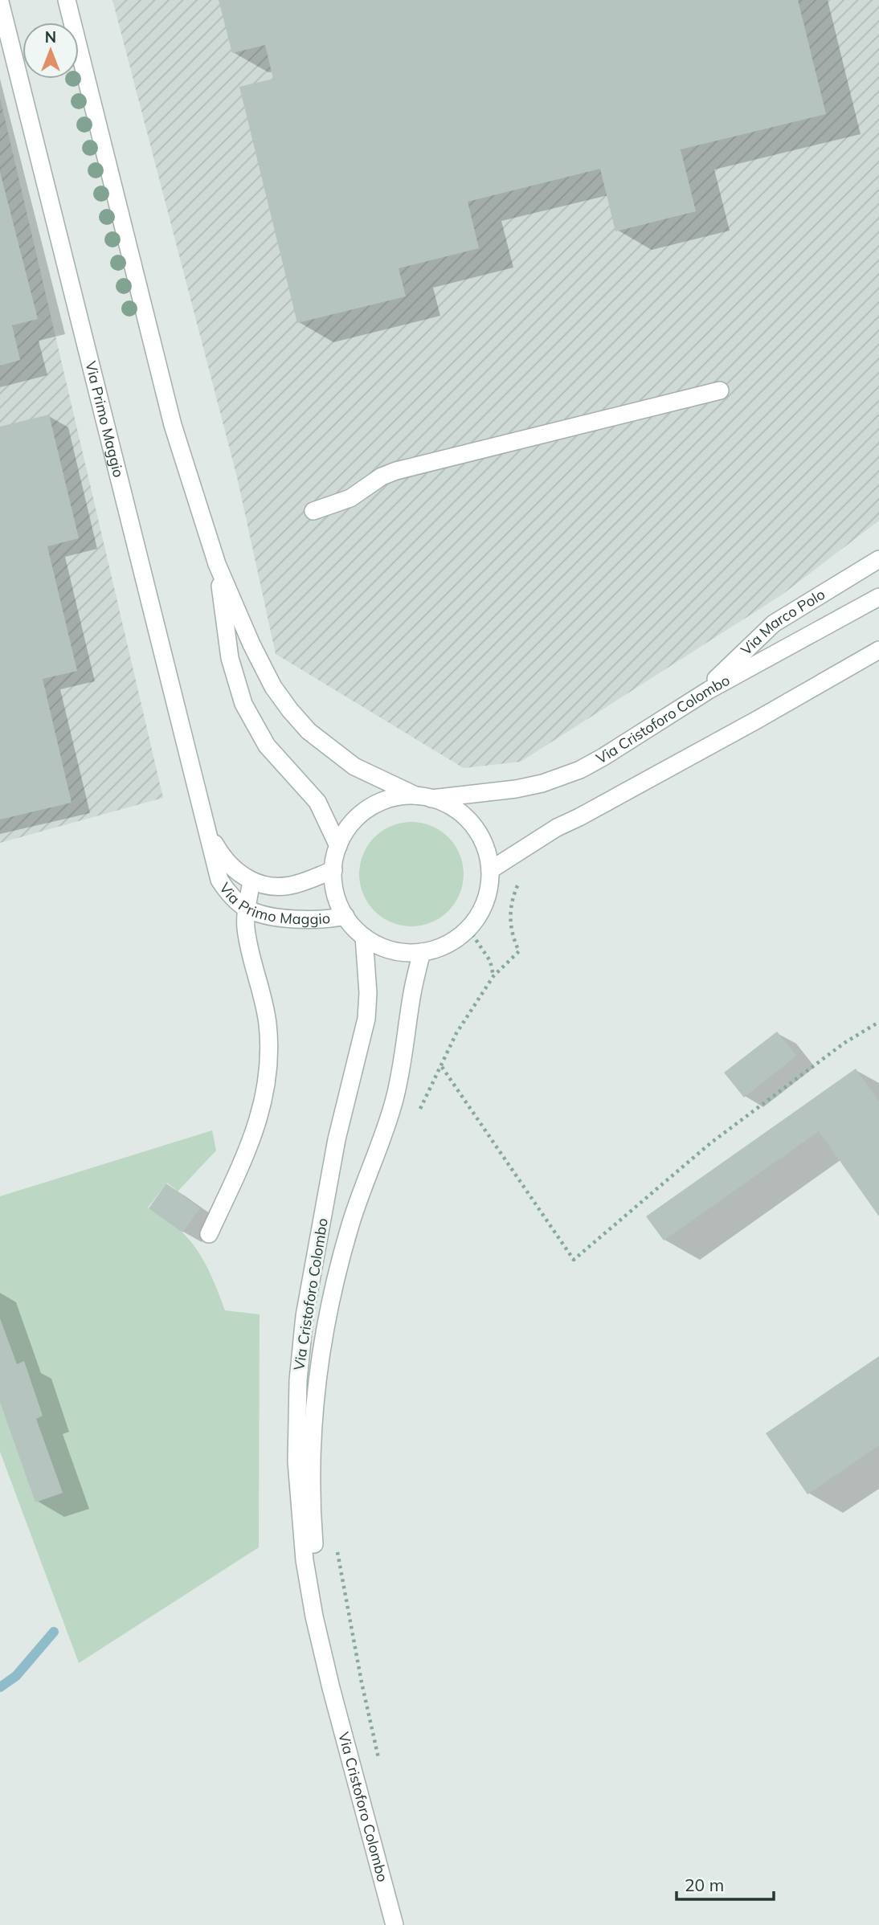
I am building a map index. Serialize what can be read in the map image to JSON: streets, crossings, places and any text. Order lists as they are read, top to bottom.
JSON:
{
  "streets": {
    "street": ["Via Primo Maggio", "Via Marco Polo", "Via Cristoforo Colombo"]
  },
  "crossings": [
    ["Via Primo Maggio", "Via Cristoforo Colombo"],
    ["Via Marco Polo", "Via Cristoforo Colombo"]
  ],
  "scale_bar": "20 m",
  "north": "top"
}
